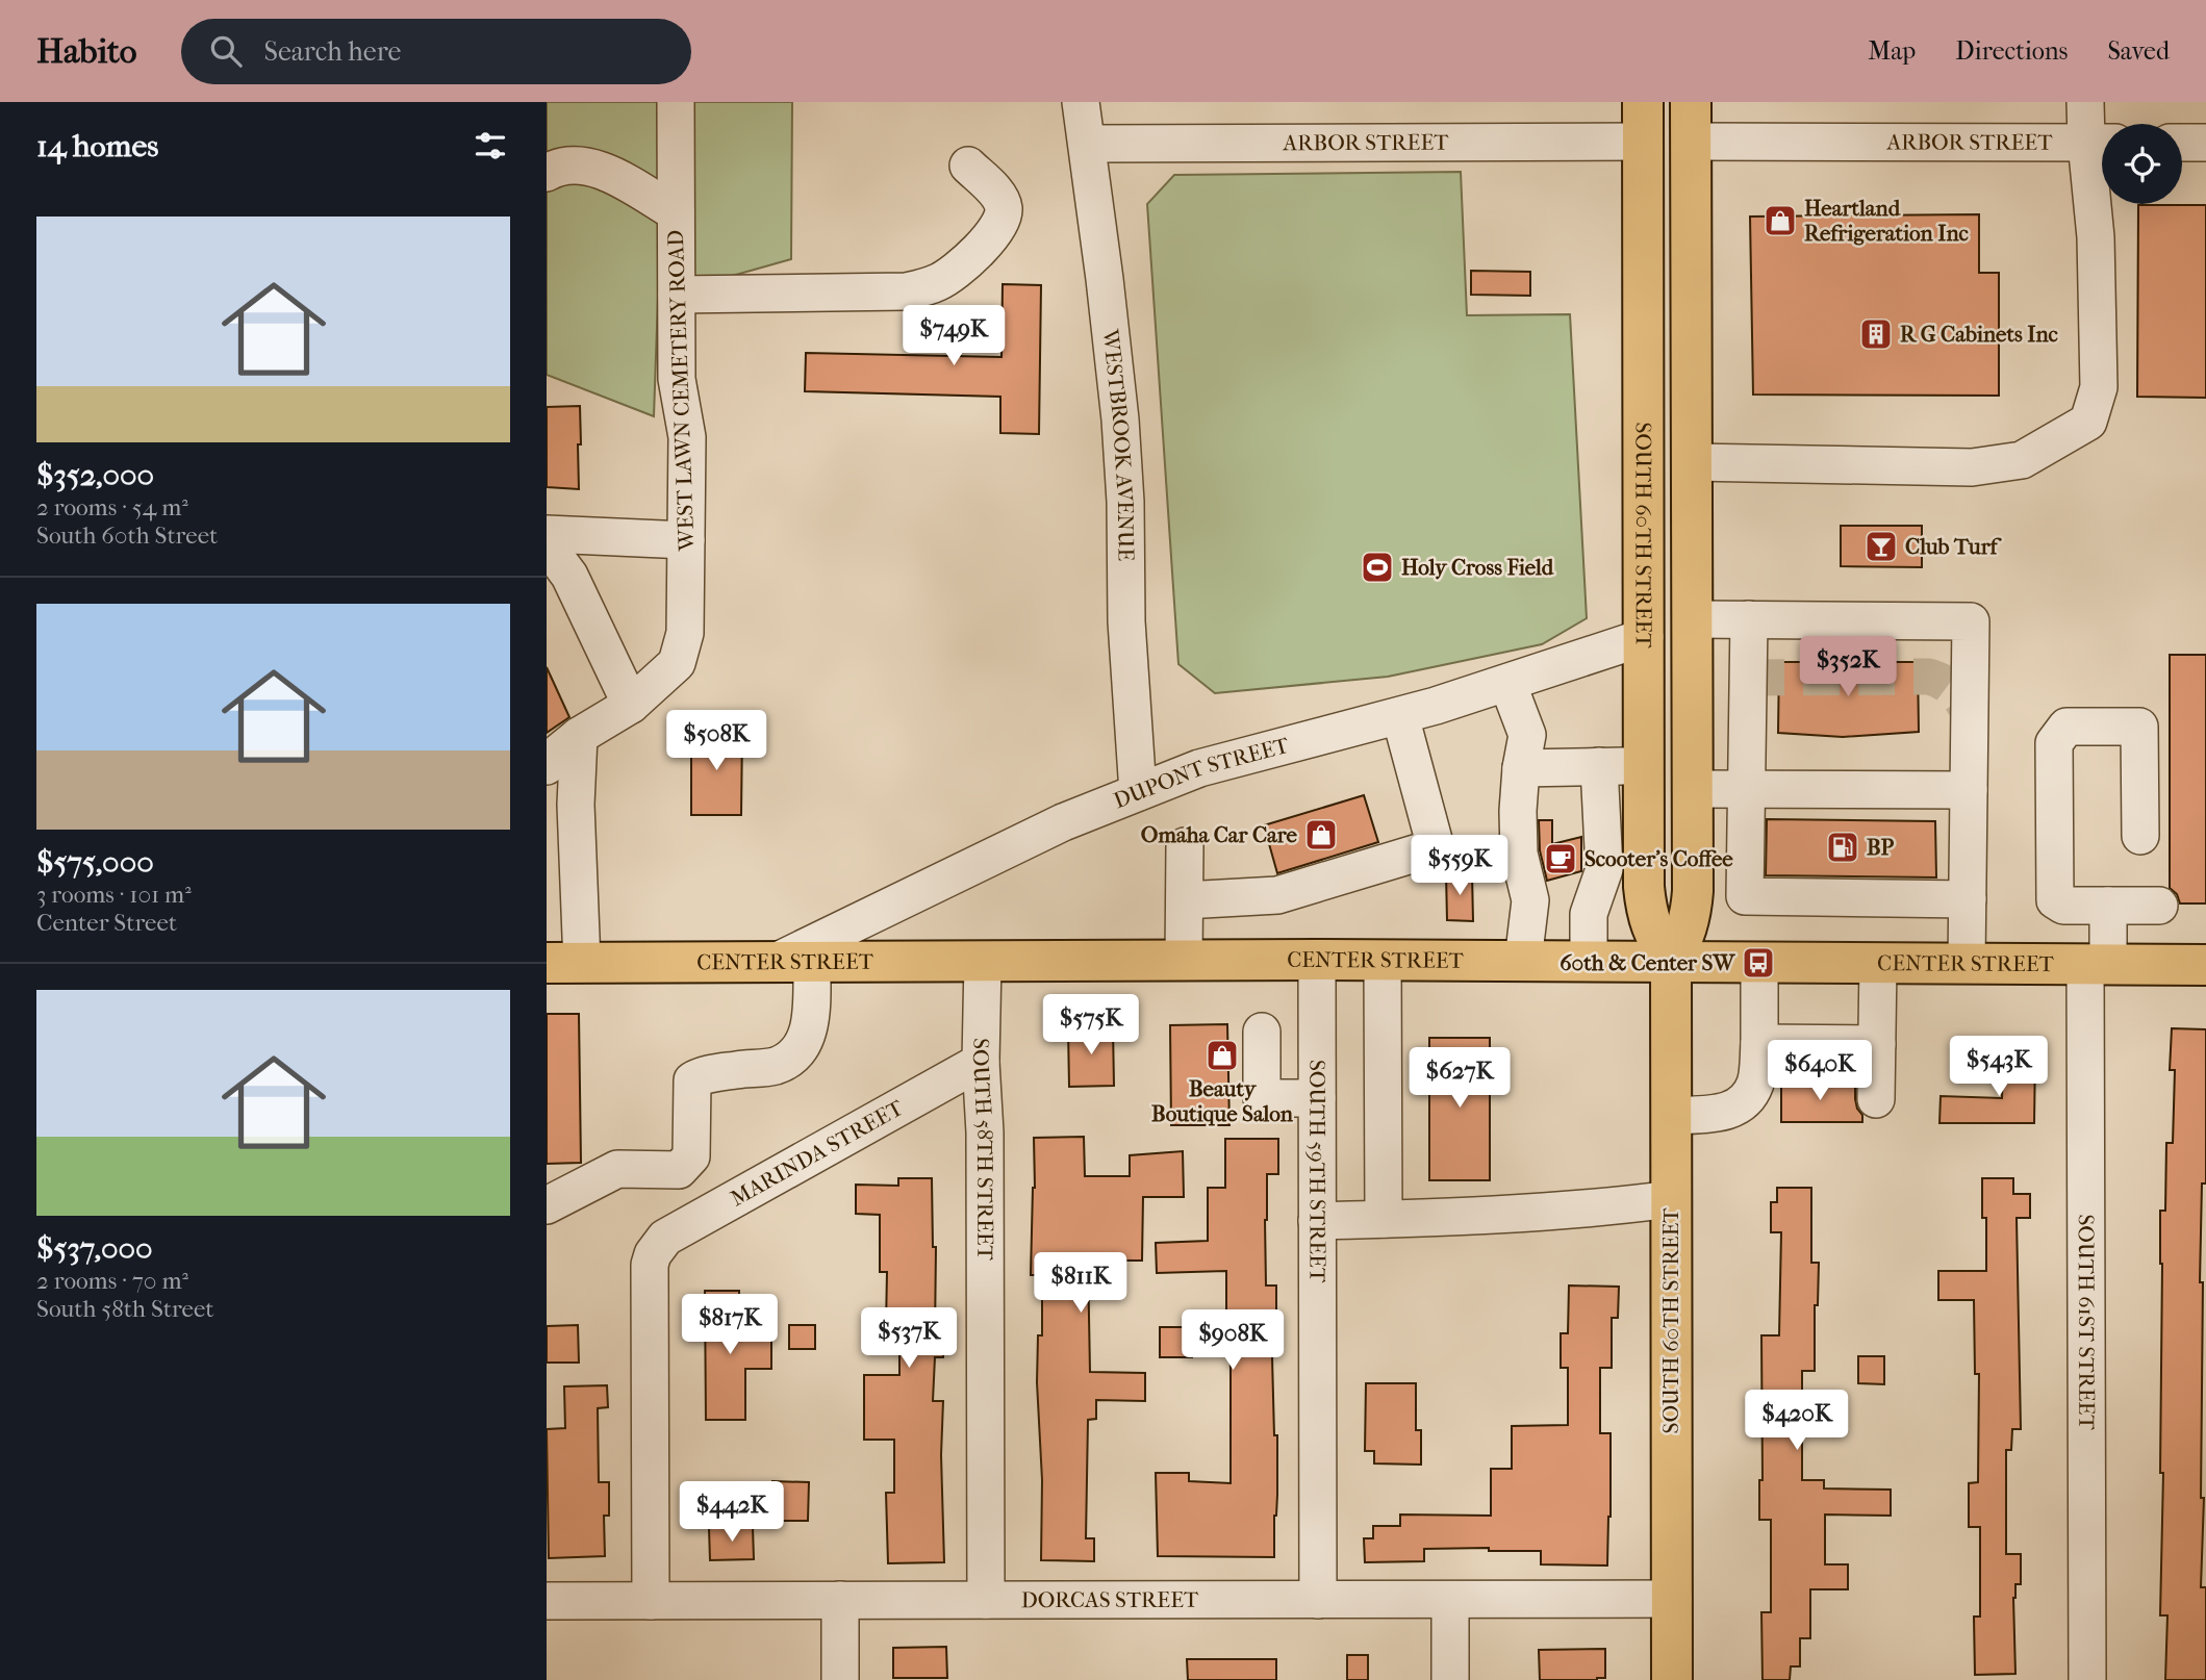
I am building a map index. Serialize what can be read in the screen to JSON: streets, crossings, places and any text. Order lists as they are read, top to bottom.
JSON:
{
  "streets": {
    "main road": ["SOUTH 60TH STREET", "CENTER STREET"],
    "street": [
      "ARBOR STREET",
      "WEST LAWN CEMETERY ROAD",
      "WESTBROOK AVENUE",
      "DUPONT STREET",
      "SOUTH 58TH STREET",
      "MARINDA STREET",
      "SOUTH 59TH STREET",
      "SOUTH 61ST STREET",
      "DORCAS STREET"
    ]
  },
  "crossings": [
    ["ARBOR STREET", "WESTBROOK AVENUE"],
    ["ARBOR STREET", "SOUTH 60TH STREET"],
    ["WESTBROOK AVENUE", "DUPONT STREET"],
    ["SOUTH 60TH STREET", "DUPONT STREET"],
    ["SOUTH 60TH STREET", "CENTER STREET"],
    ["SOUTH 60TH STREET", "DORCAS STREET"],
    ["DUPONT STREET", "CENTER STREET"],
    ["CENTER STREET", "SOUTH 58TH STREET"],
    ["CENTER STREET", "SOUTH 59TH STREET"],
    ["CENTER STREET", "SOUTH 61ST STREET"],
    ["SOUTH 58TH STREET", "MARINDA STREET"],
    ["SOUTH 58TH STREET", "DORCAS STREET"],
    ["MARINDA STREET", "DORCAS STREET"],
    ["SOUTH 59TH STREET", "DORCAS STREET"]
  ],
  "places": {
    "shop": ["Heartland Refrigeration Inc", "Omaha Car Care", "Beauty Boutique Salon"],
    "building": ["R G Cabinets Inc"],
    "bar": ["Club Turf"],
    "sports": ["Holy Cross Field"],
    "fuel station": ["BP"],
    "cafe": ["Scooter's Coffee"],
    "bus stop": ["60th & Center SW"]
  },
  "page": {
    "header": "Habito",
    "search": "Search here",
    "nav": ["Map", "Directions", "Saved"],
    "heading": "14 homes",
    "list": [
      {
        "name": "$352,000",
        "note": "2 rooms · 54 m² · South 60th Street"
      },
      {
        "name": "$575,000",
        "note": "3 rooms · 101 m² · Center Street"
      },
      {
        "name": "$537,000",
        "note": "2 rooms · 70 m² · South 58th Street"
      }
    ],
    "price": [
      "$749K",
      "$352K",
      "$508K",
      "$559K",
      "$575K",
      "$543K",
      "$640K",
      "$627K",
      "$811K",
      "$817K",
      "$537K",
      "$908K",
      "$420K",
      "$442K"
    ]
  }
}
